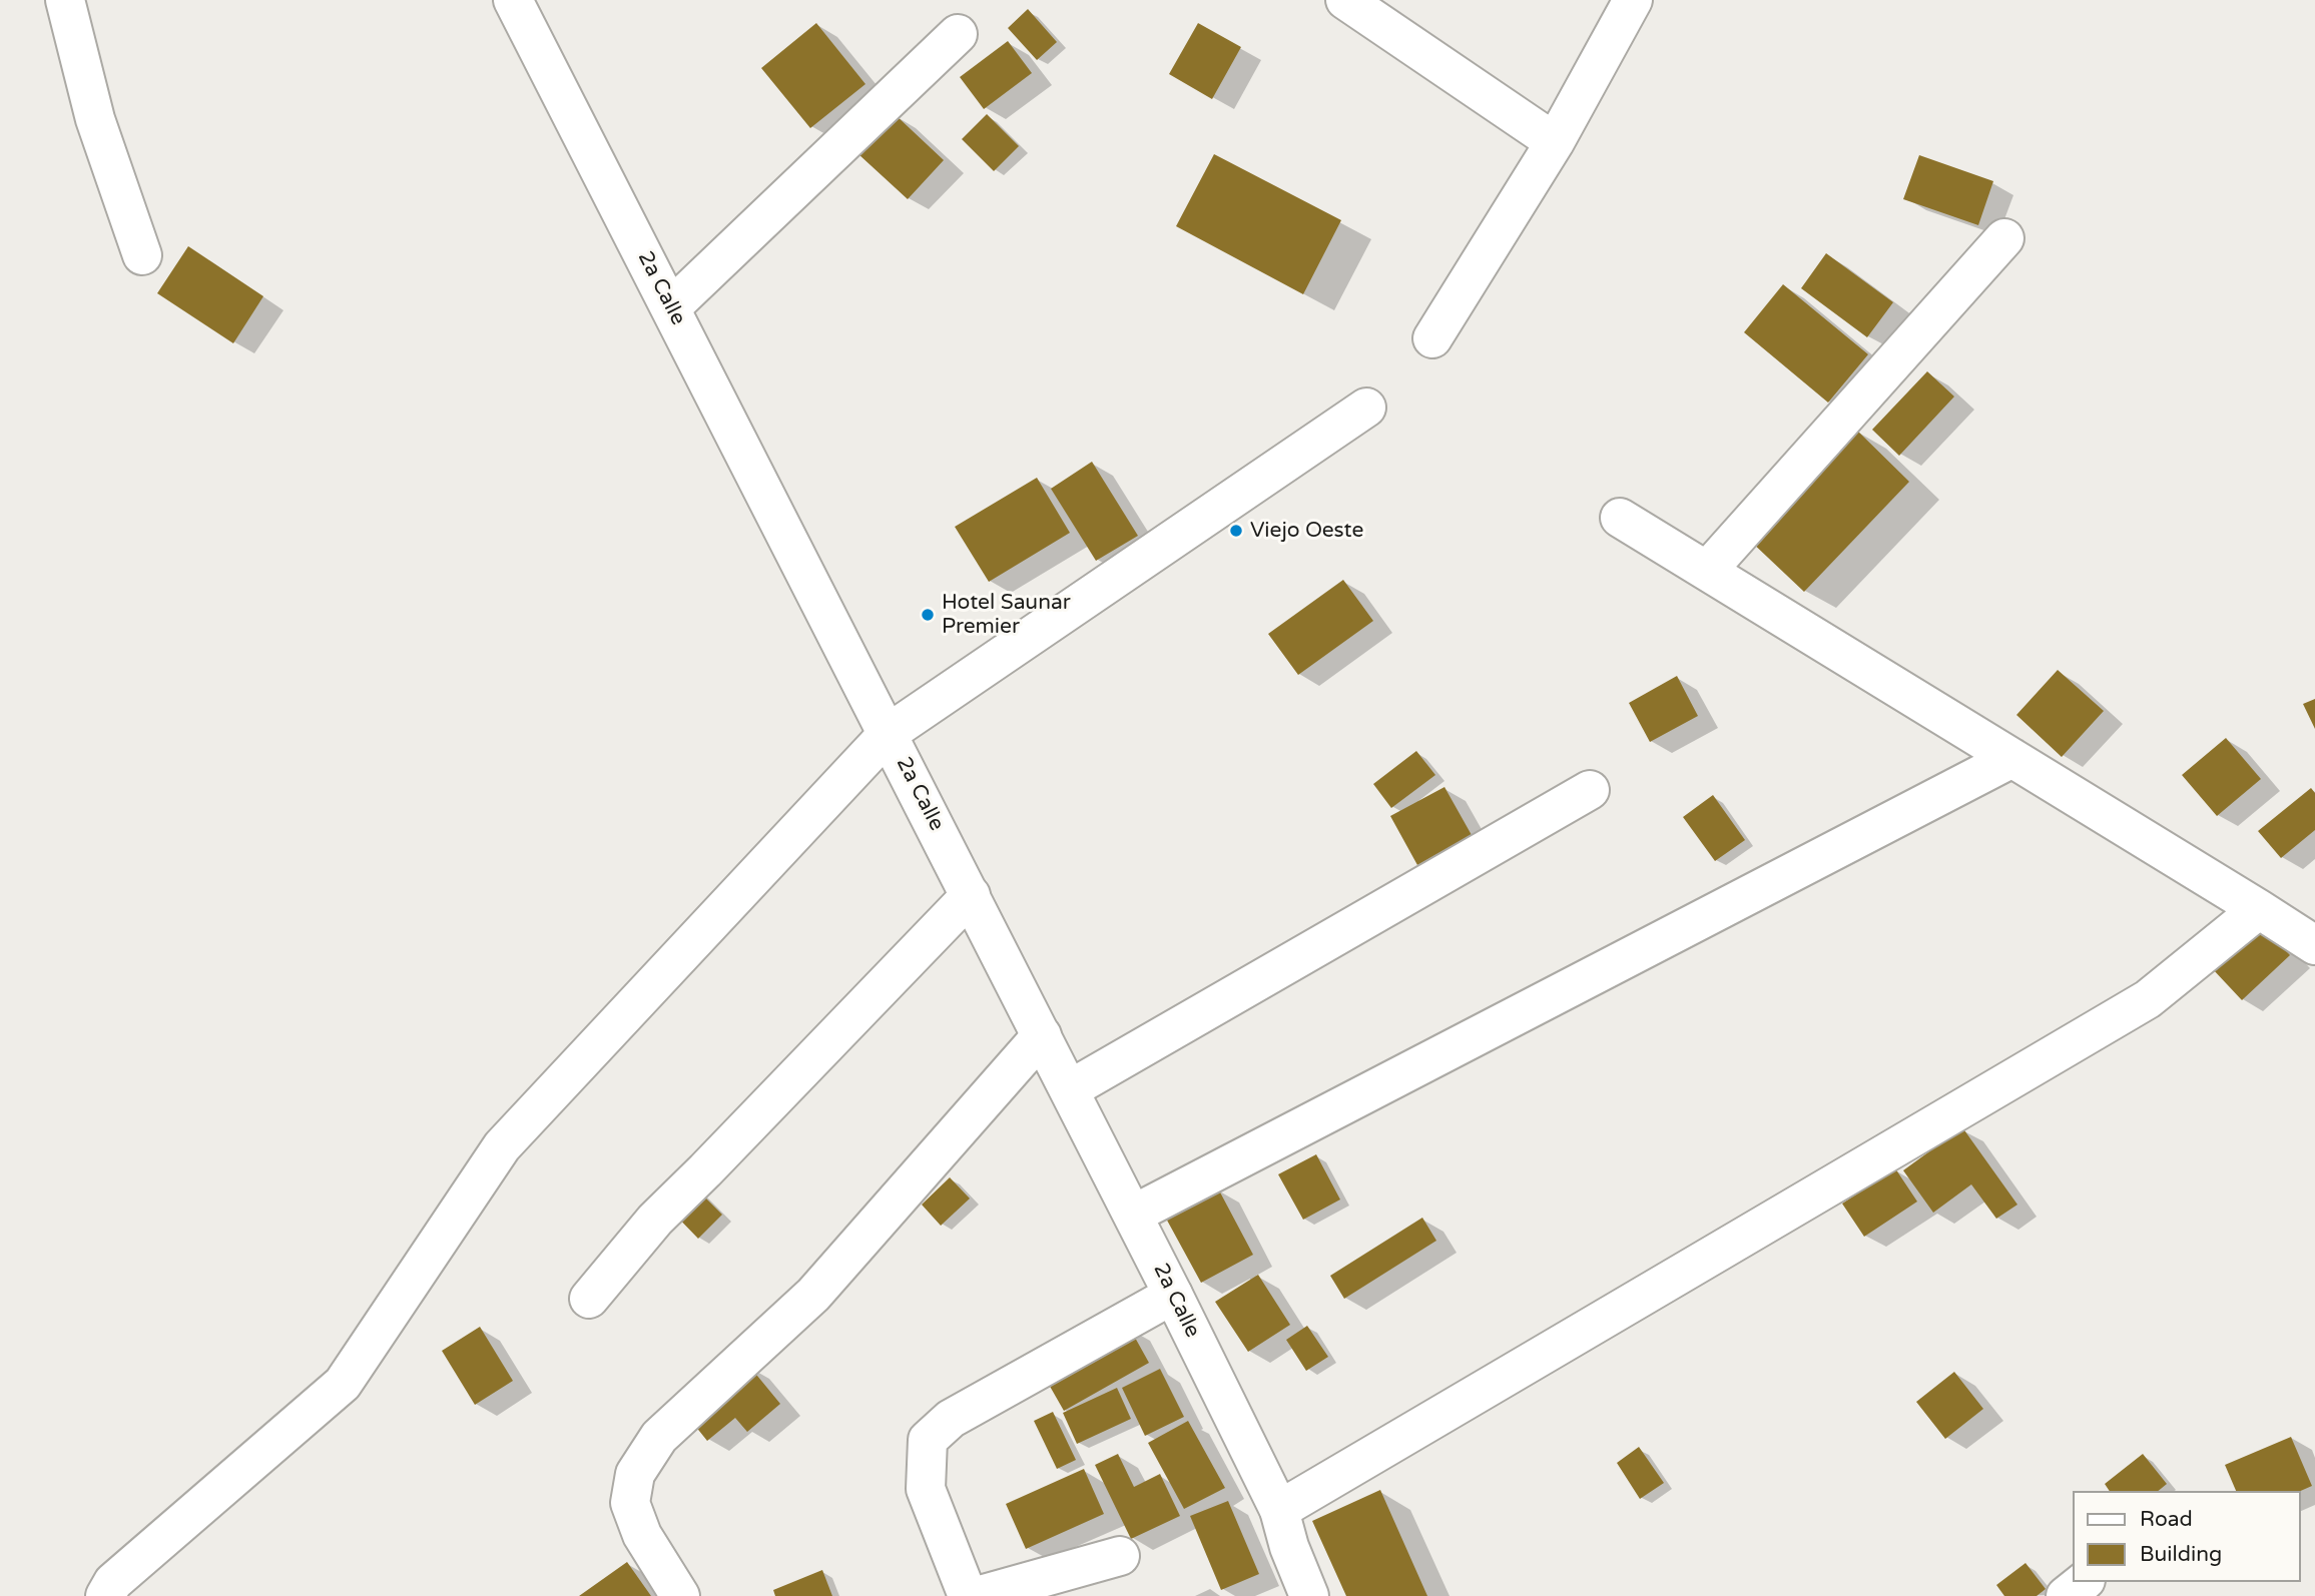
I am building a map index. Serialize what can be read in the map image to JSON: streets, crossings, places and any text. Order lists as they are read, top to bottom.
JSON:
{
  "streets": {
    "street": ["2a Calle"]
  },
  "places": ["Viejo Oeste", "Hotel Saunar Premier"],
  "legend": ["Road", "Building"]
}
